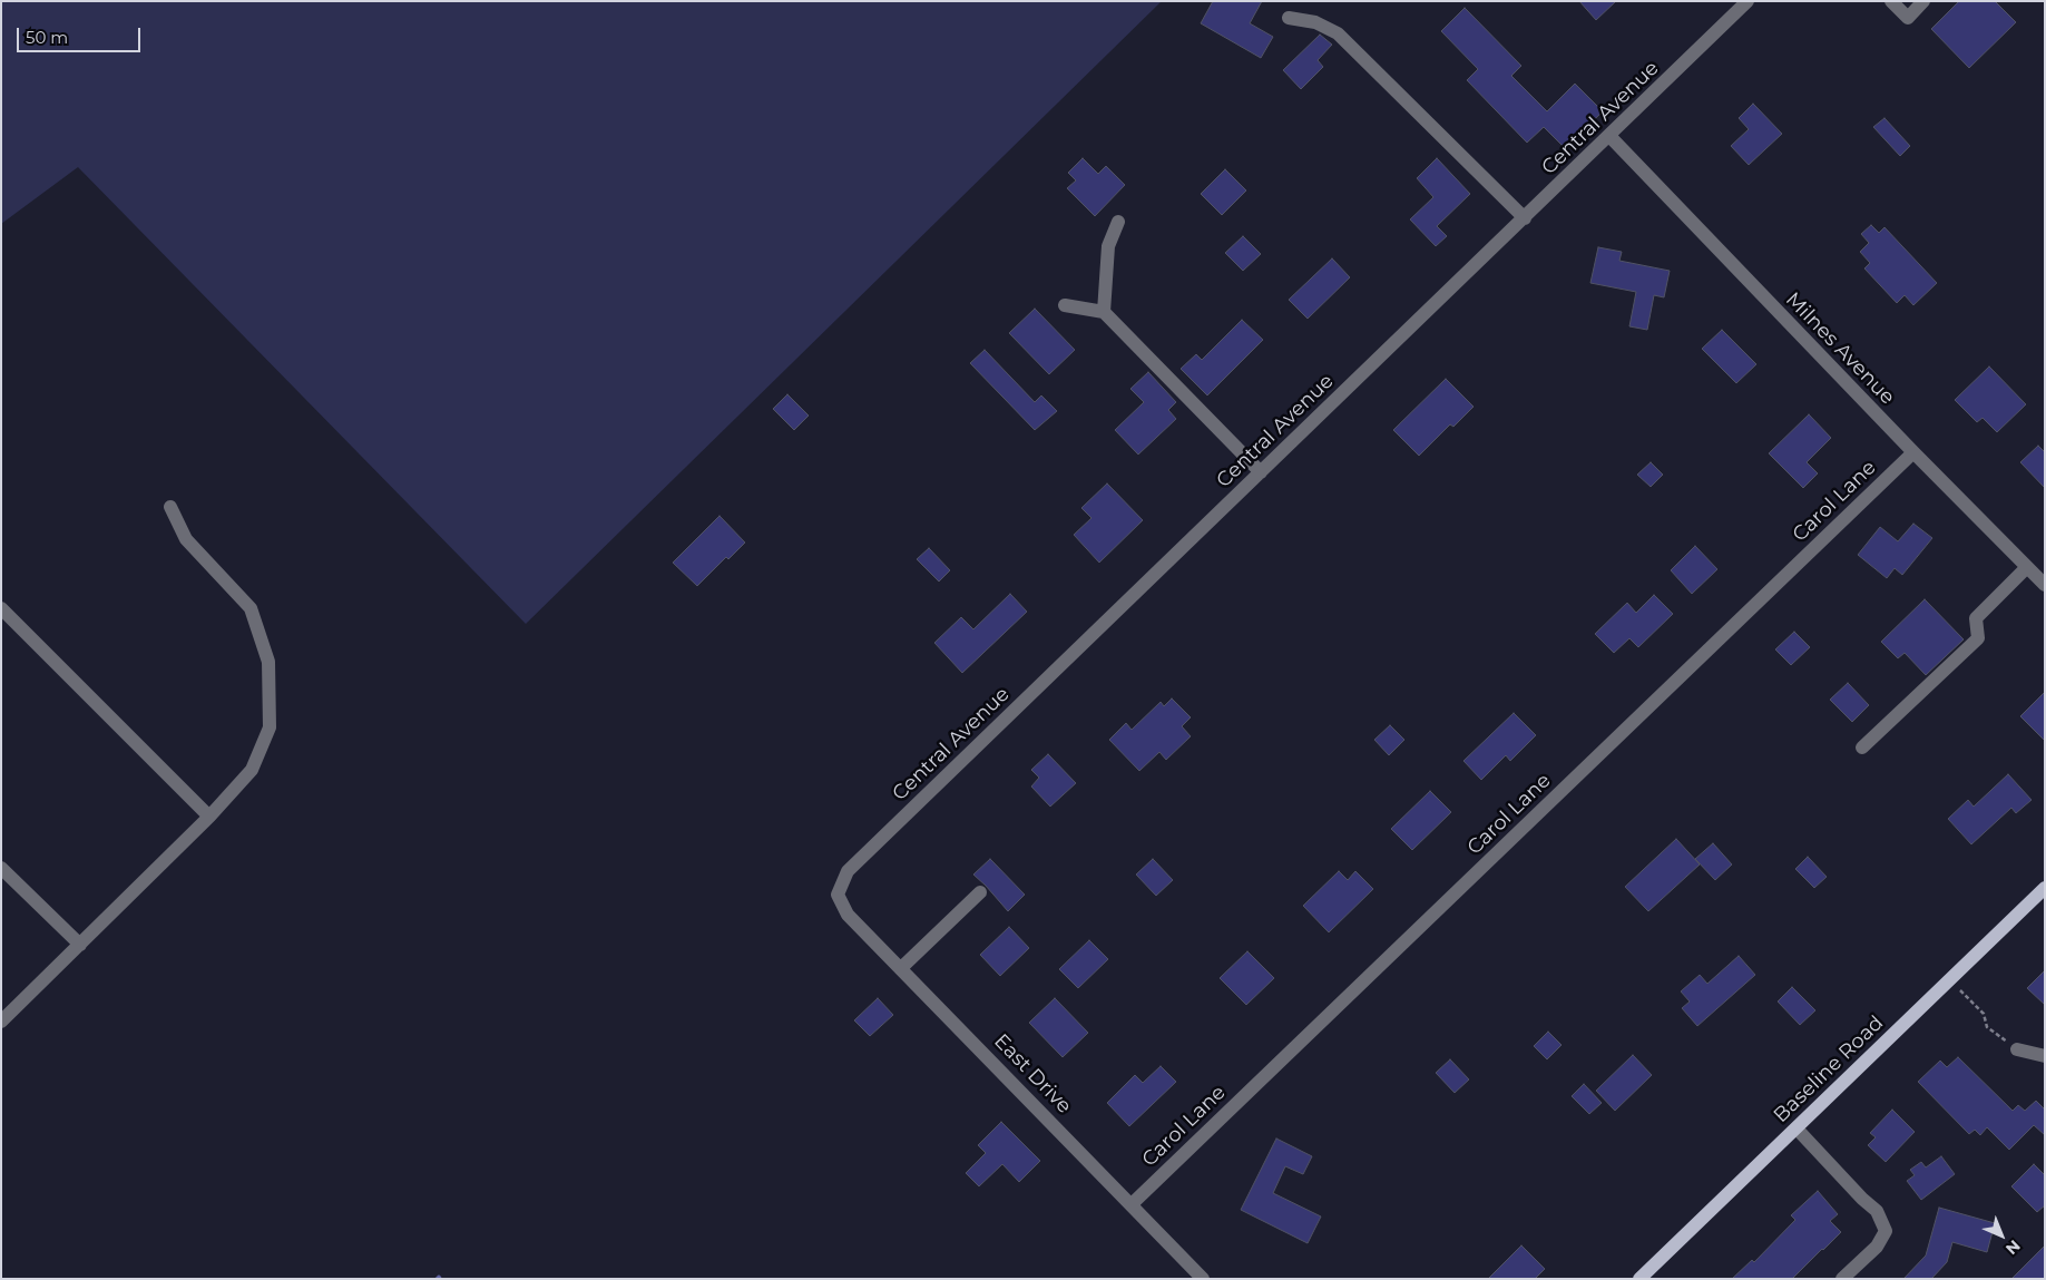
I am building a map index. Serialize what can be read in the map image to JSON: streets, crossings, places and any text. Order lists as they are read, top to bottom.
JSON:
{
  "streets": {
    "main road": ["Baseline Road"],
    "street": [
      "Central Avenue",
      "Milnes Avenue",
      "Carol Lane",
      "East Drive"
    ]
  },
  "crossings": [
    ["Central Avenue", "Milnes Avenue"],
    ["Central Avenue", "East Drive"],
    ["Milnes Avenue", "Carol Lane"],
    ["Carol Lane", "East Drive"]
  ],
  "scale_bar": "50 m",
  "north": "bottom right"
}
